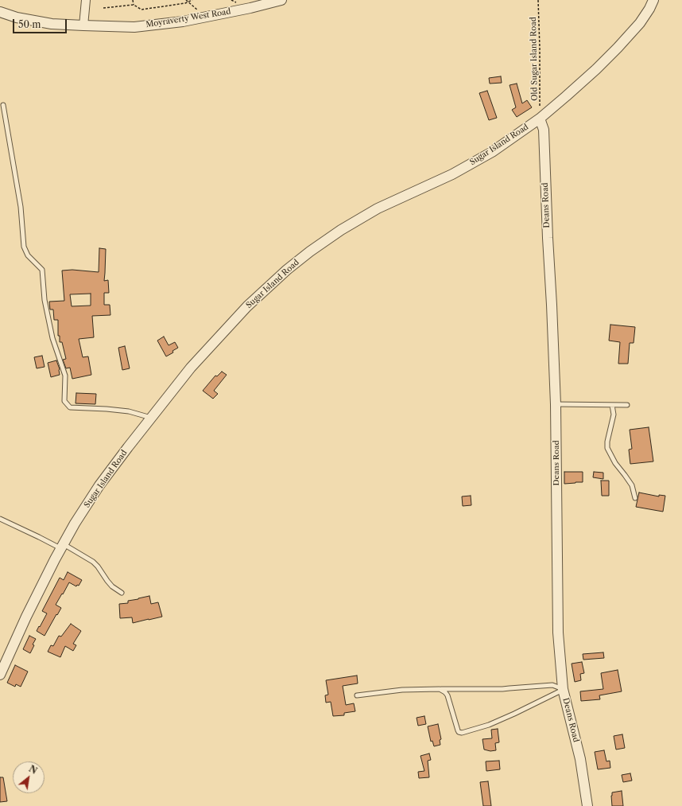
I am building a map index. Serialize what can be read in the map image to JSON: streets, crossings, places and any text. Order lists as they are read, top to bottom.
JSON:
{
  "streets": {
    "street": ["Moyraverty West Road", "Sugar Island Road", "Deans Road"],
    "path": ["Old Sugar Island Road"]
  },
  "crossings": [
    ["Old Sugar Island Road", "Sugar Island Road"],
    ["Old Sugar Island Road", "Deans Road"],
    ["Sugar Island Road", "Deans Road"]
  ],
  "scale_bar": "50 m",
  "north": "top right"
}
